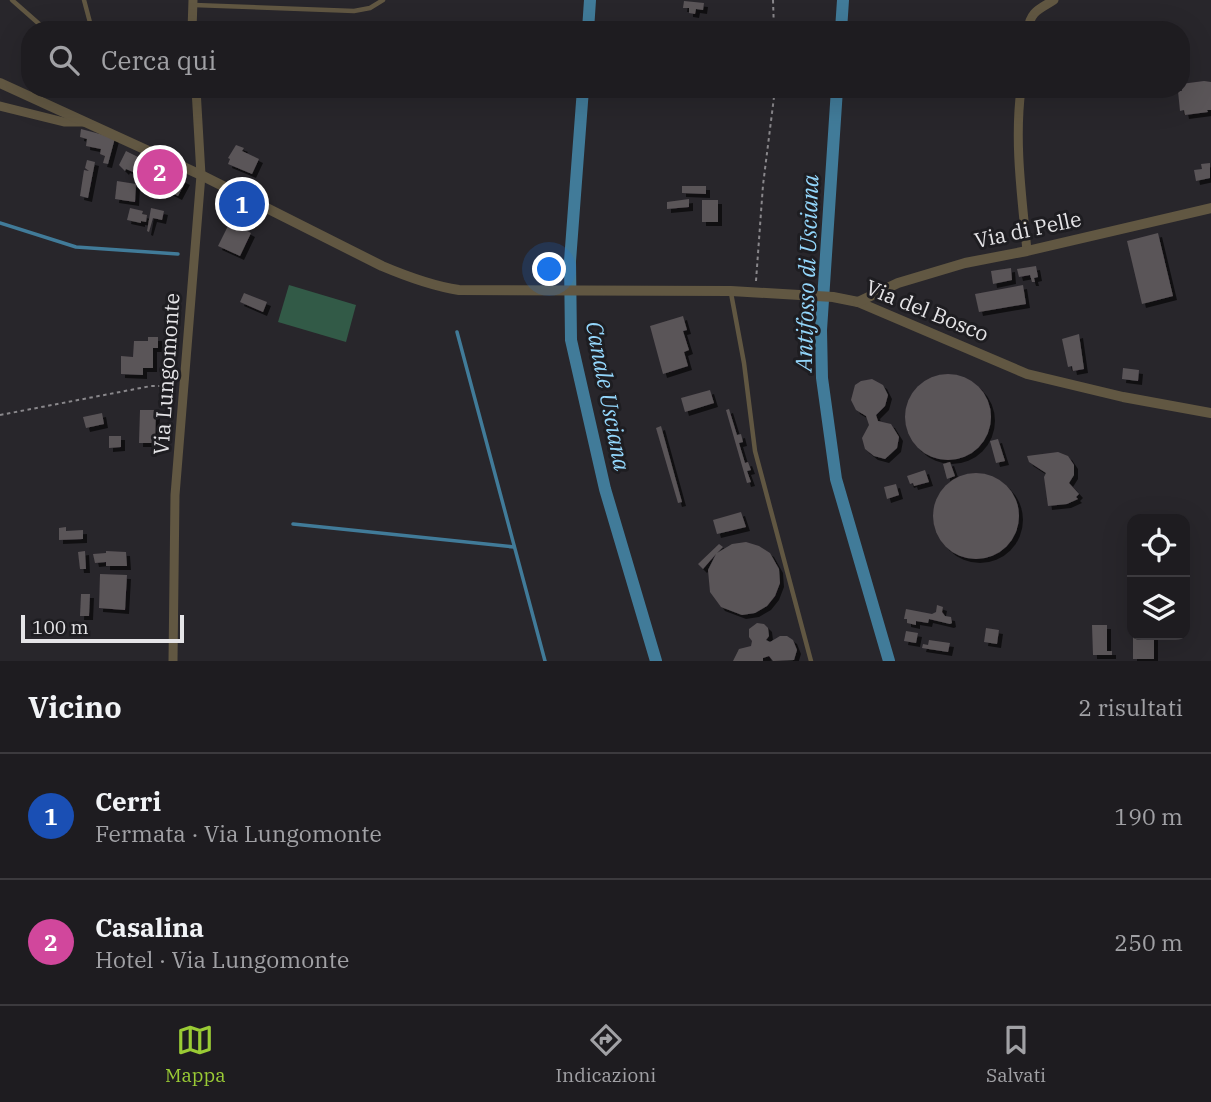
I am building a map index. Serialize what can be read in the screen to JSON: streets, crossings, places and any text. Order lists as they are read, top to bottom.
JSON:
{
  "streets": {
    "street": ["Via di Pelle", "Via del Bosco", "Via Lungomonte"]
  },
  "crossings": [
    ["Via di Pelle", "Via del Bosco"],
    ["Via del Bosco", "Via Lungomonte"]
  ],
  "water": ["Antifosso di Usciana", "Canale Usciana"],
  "scale_bar": "100 m",
  "page": {
    "search": "Cerca qui",
    "pins": ["2", "1"],
    "scale": "100 m",
    "heading": ["Vicino", "2 risultati"],
    "list": [
      {
        "mark": "1",
        "name": "Cerri",
        "note": "Fermata · Via Lungomonte",
        "value": "190 m"
      },
      {
        "mark": "2",
        "name": "Casalina",
        "note": "Hotel · Via Lungomonte",
        "value": "250 m"
      }
    ],
    "nav": ["Mappa", "Indicazioni", "Salvati"]
  }
}
